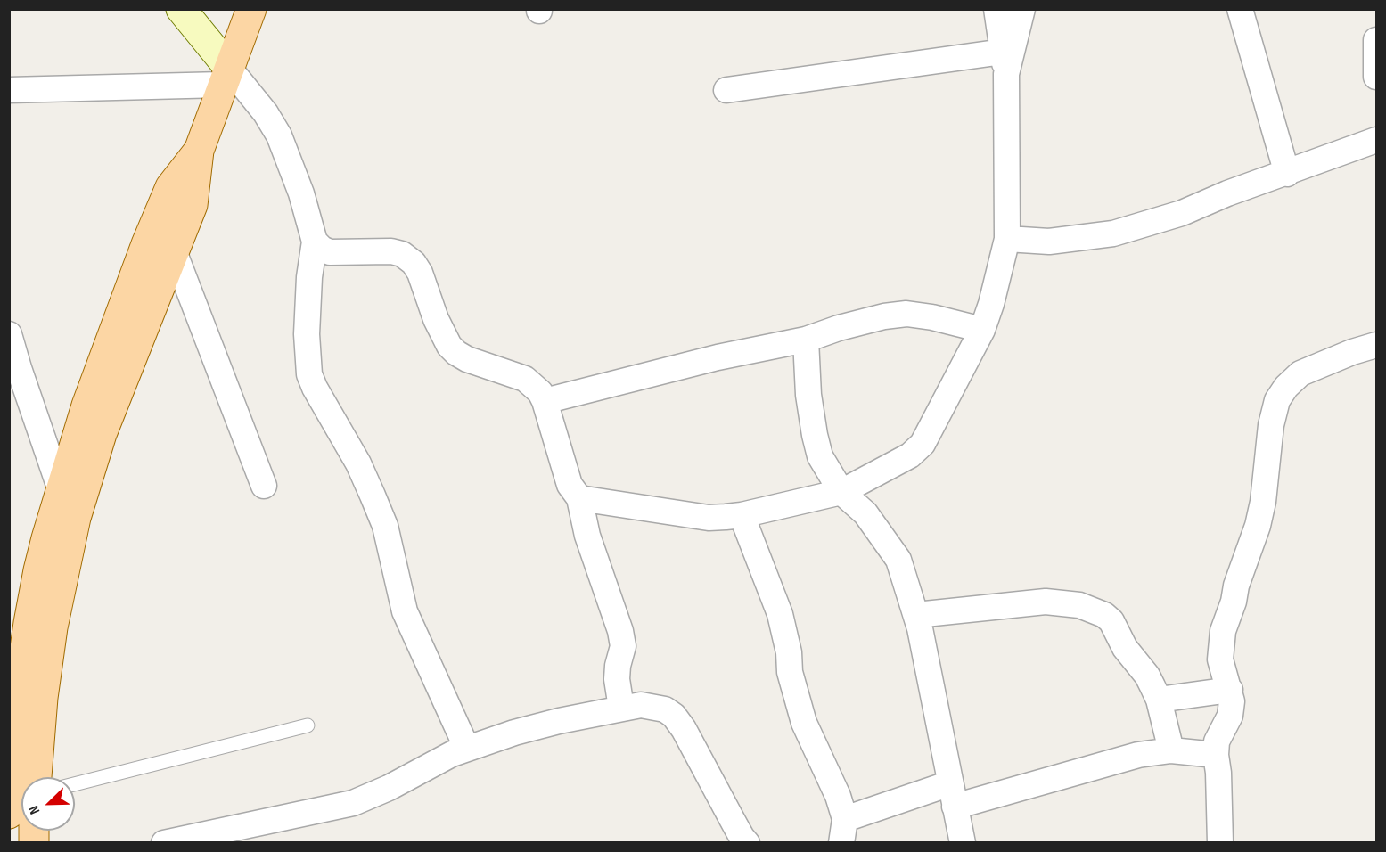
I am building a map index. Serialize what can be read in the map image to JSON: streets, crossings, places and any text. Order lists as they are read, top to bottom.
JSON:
{
  "north": "bottom left"
}
